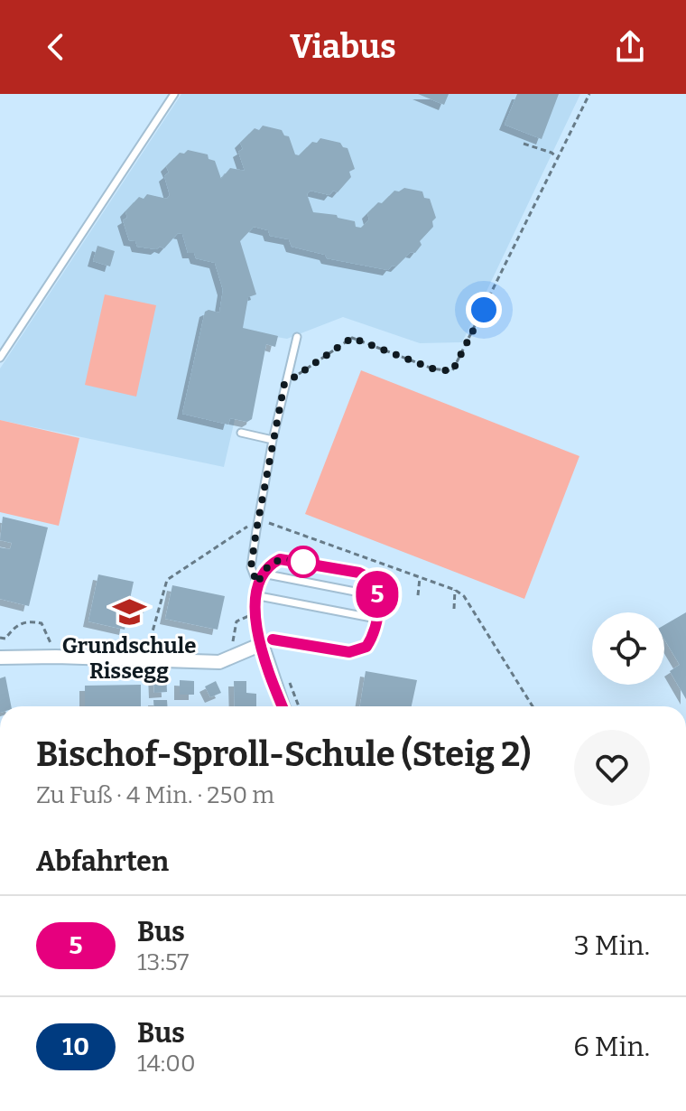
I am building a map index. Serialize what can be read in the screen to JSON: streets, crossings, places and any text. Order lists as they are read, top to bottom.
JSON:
{
  "places": {
    "school or university": ["Grundschule Rissegg"]
  },
  "lines": ["bus line 5"],
  "page": {
    "header": "Viabus",
    "on_map": "5",
    "heading": [
      ["Bischof-Sproll-Schule (Steig 2)", "Zu Fuß · 4 Min. · 250 m"],
      "Abfahrten"
    ],
    "list": [
      {
        "mark": "5",
        "name": "Bus",
        "note": "13:57",
        "value": "3 Min."
      },
      {
        "mark": "10",
        "name": "Bus",
        "note": "14:00",
        "value": "6 Min."
      }
    ]
  }
}
